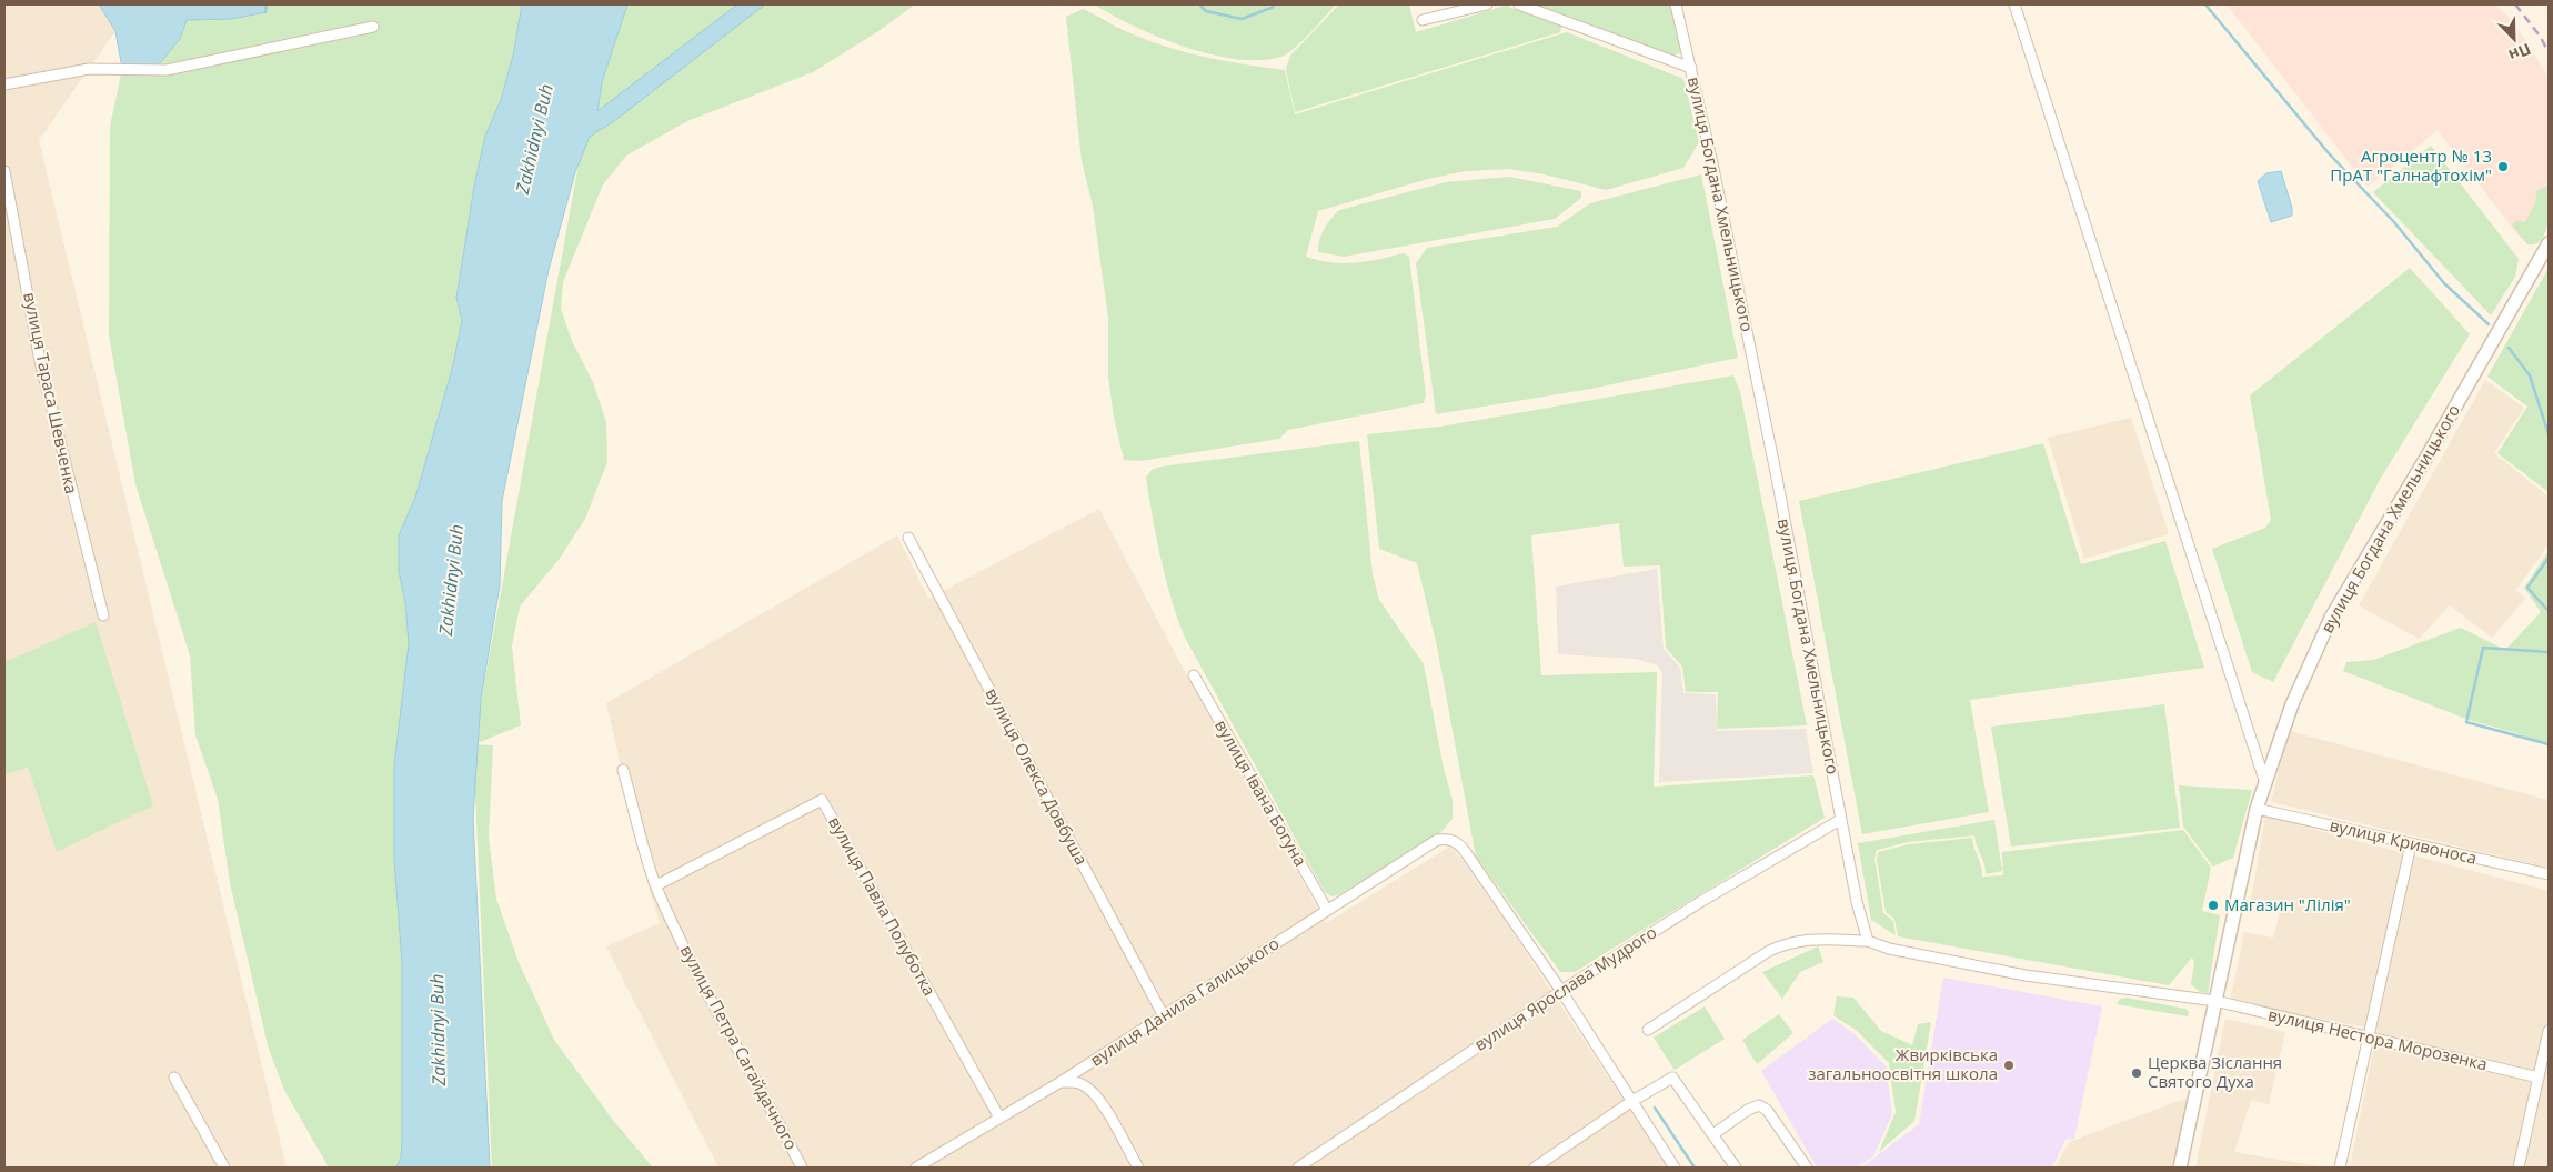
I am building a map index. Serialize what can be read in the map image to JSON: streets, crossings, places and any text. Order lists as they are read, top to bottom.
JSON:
{
  "streets": {
    "street": [
      "вулиця Богдана Хмельницького",
      "вулиця Тараса Шевченка",
      "вулиця Олекса Довбуша",
      "вулиця Івана Богуна",
      "вулиця Кривоноса",
      "вулиця Павла Полуботка",
      "вулиця Ярослава Мудрого",
      "вулиця Данила Галицького",
      "вулиця Нестора Морозенка",
      "вулиця Петра Сагайдачного"
    ]
  },
  "crossings": [
    ["вулиця Богдана Хмельницького", "вулиця Кривоноса"],
    ["вулиця Богдана Хмельницького", "вулиця Ярослава Мудрого"],
    ["вулиця Богдана Хмельницького", "вулиця Нестора Морозенка"],
    ["вулиця Олекса Довбуша", "вулиця Данила Галицького"],
    ["вулиця Івана Богуна", "вулиця Данила Галицького"],
    ["вулиця Павла Полуботка", "вулиця Данила Галицького"],
    ["вулиця Павла Полуботка", "вулиця Петра Сагайдачного"],
    ["вулиця Ярослава Мудрого", "вулиця Данила Галицького"]
  ],
  "water": ["Zakhidnyi Buh"],
  "places": [
    "Агроцентр № 13 ПрАТ \"Галнафтохім\"",
    "Магазин \"Лілія\"",
    "Жвирківська загальноосвітня школа",
    "Церква Зіслання Святого Духа"
  ],
  "north": "bottom right"
}
